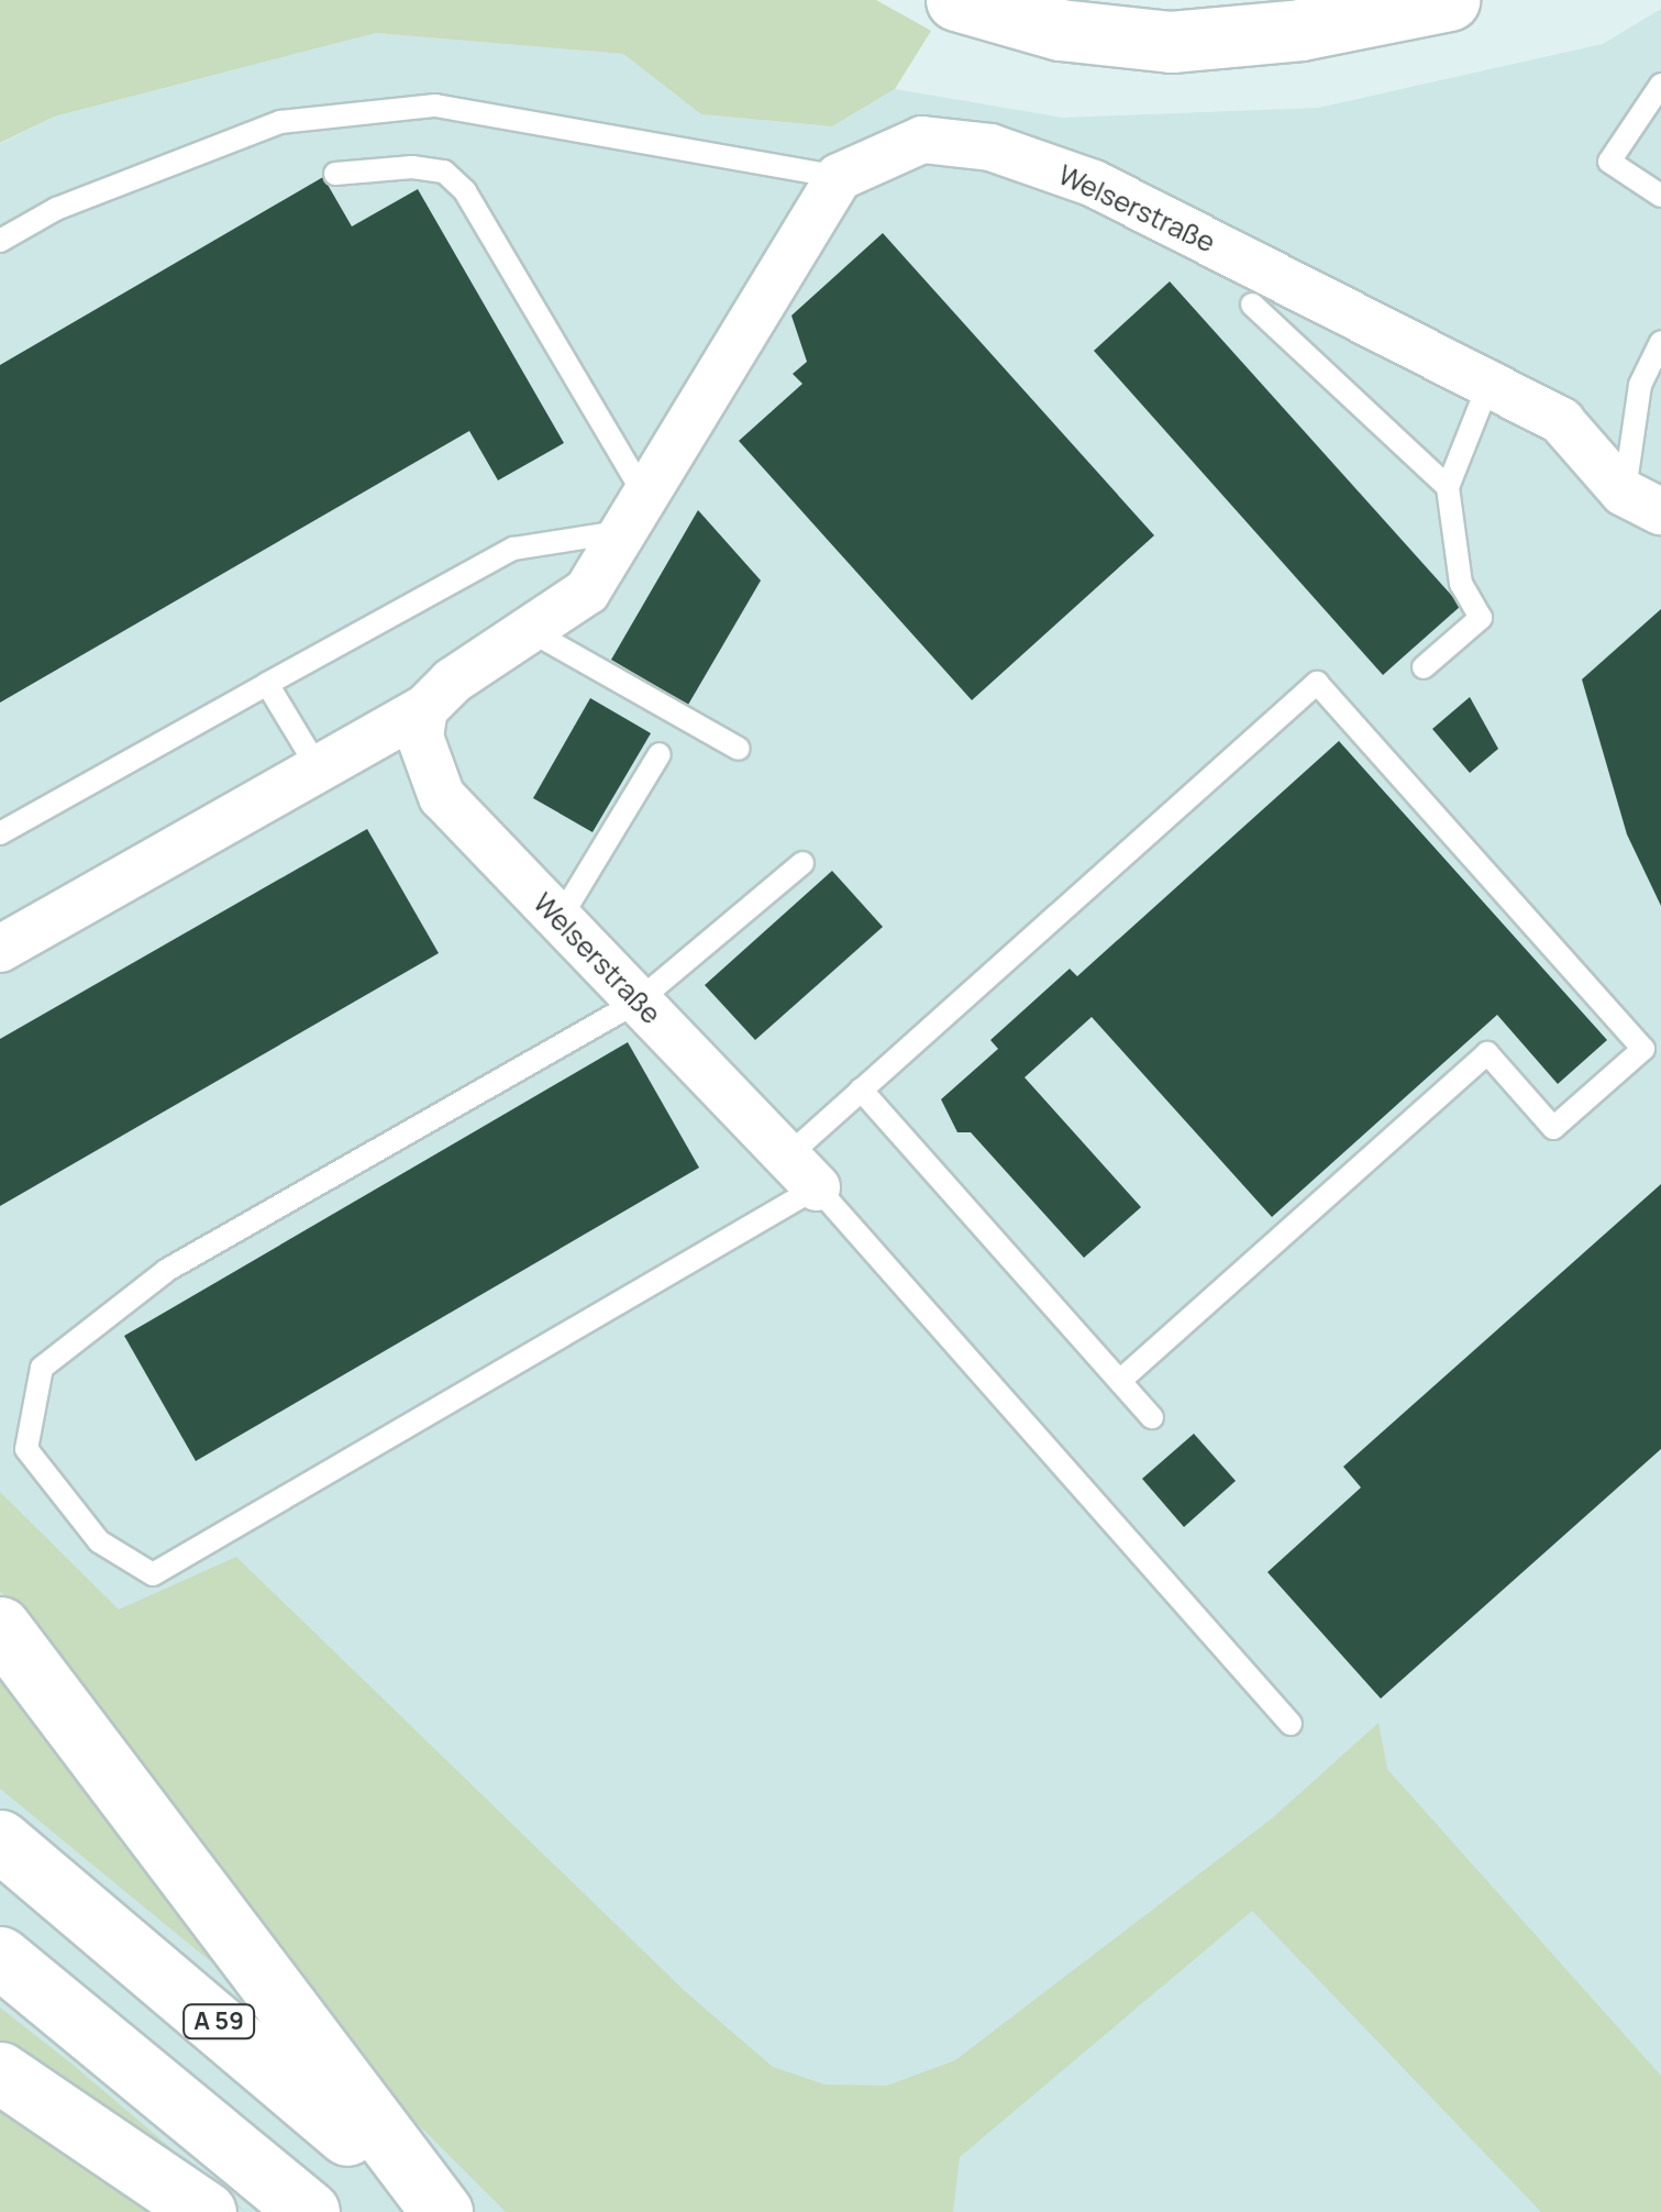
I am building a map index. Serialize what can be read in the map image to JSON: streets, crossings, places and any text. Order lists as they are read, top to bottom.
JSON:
{
  "streets": {
    "highway": ["A 59"],
    "street": ["Welserstraße"]
  }
}
